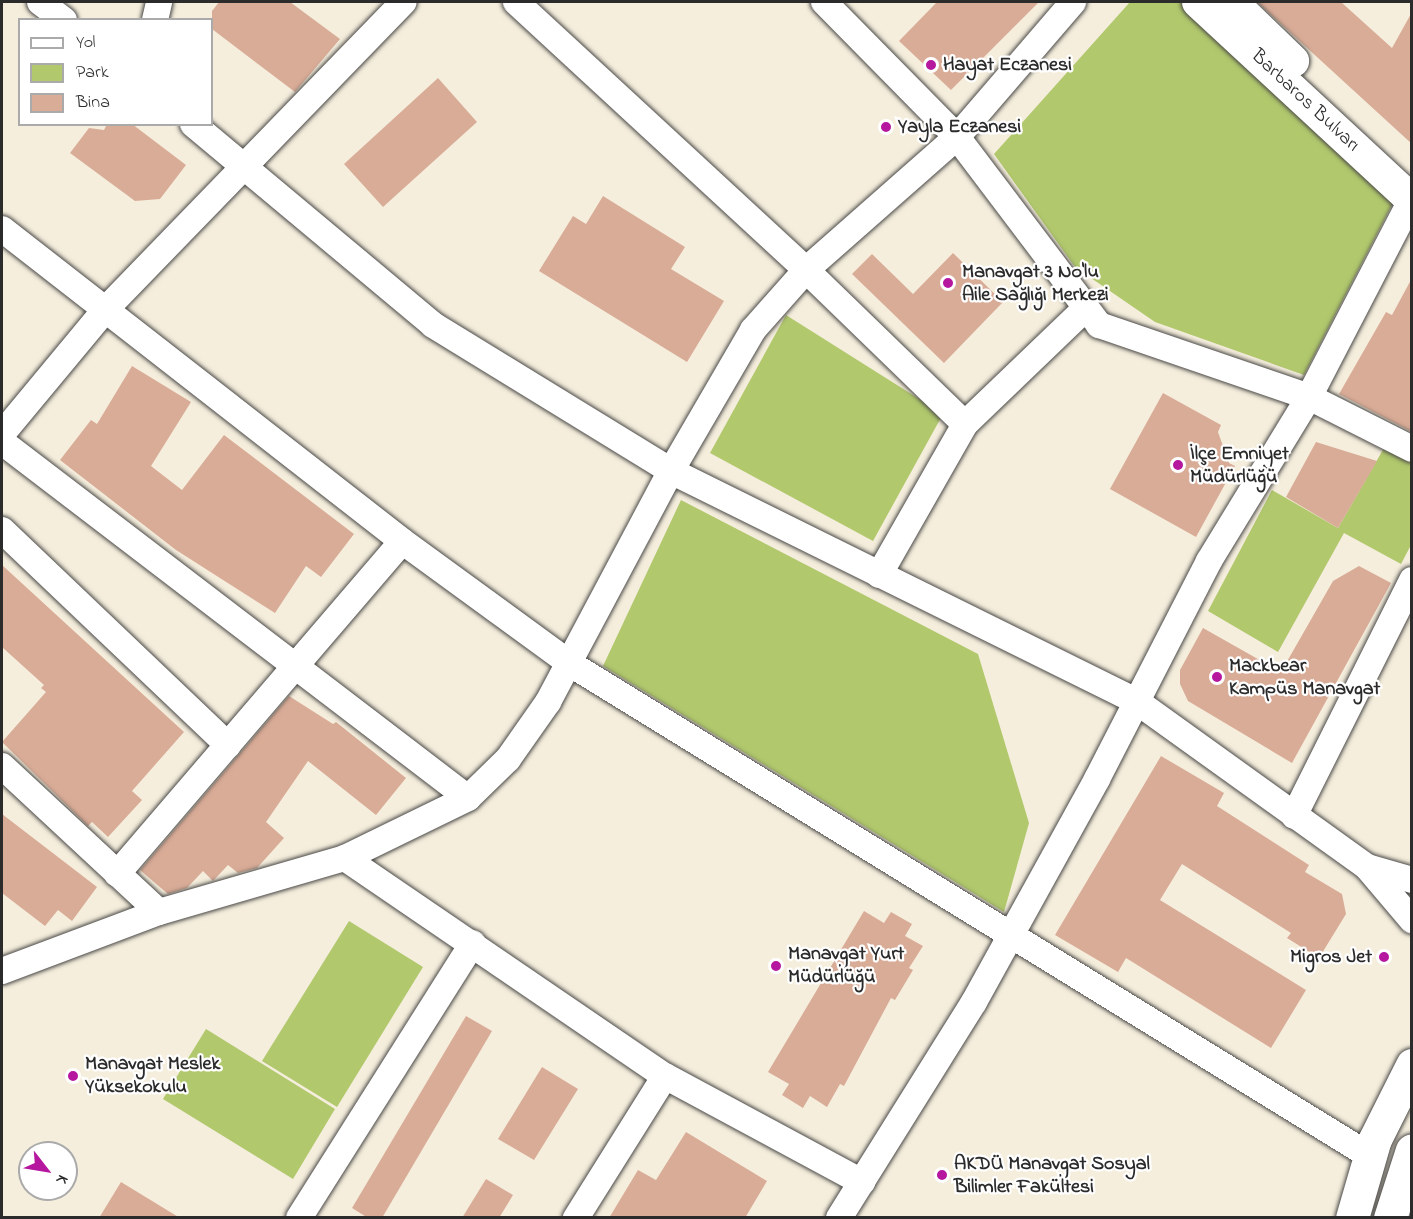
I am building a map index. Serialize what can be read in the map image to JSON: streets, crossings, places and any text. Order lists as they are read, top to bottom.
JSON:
{
  "streets": {
    "street": ["Barbaros Bulvarı"]
  },
  "places": [
    "Hayat Eczanesi",
    "Yayla Eczanesi",
    "Manavgat 3 No'lu Aile Sağlığı Merkezi",
    "İlçe Emniyet Müdürlüğü",
    "Mackbear Kampüs Manavgat",
    "Migros Jet",
    "Manavgat Yurt Müdürlüğü",
    "Manavgat Meslek Yüksekokulu",
    "AKDÜ Manavgat Sosyal Bilimler Fakültesi"
  ],
  "legend": ["Yol", "Park", "Bina"],
  "north": "bottom right"
}
